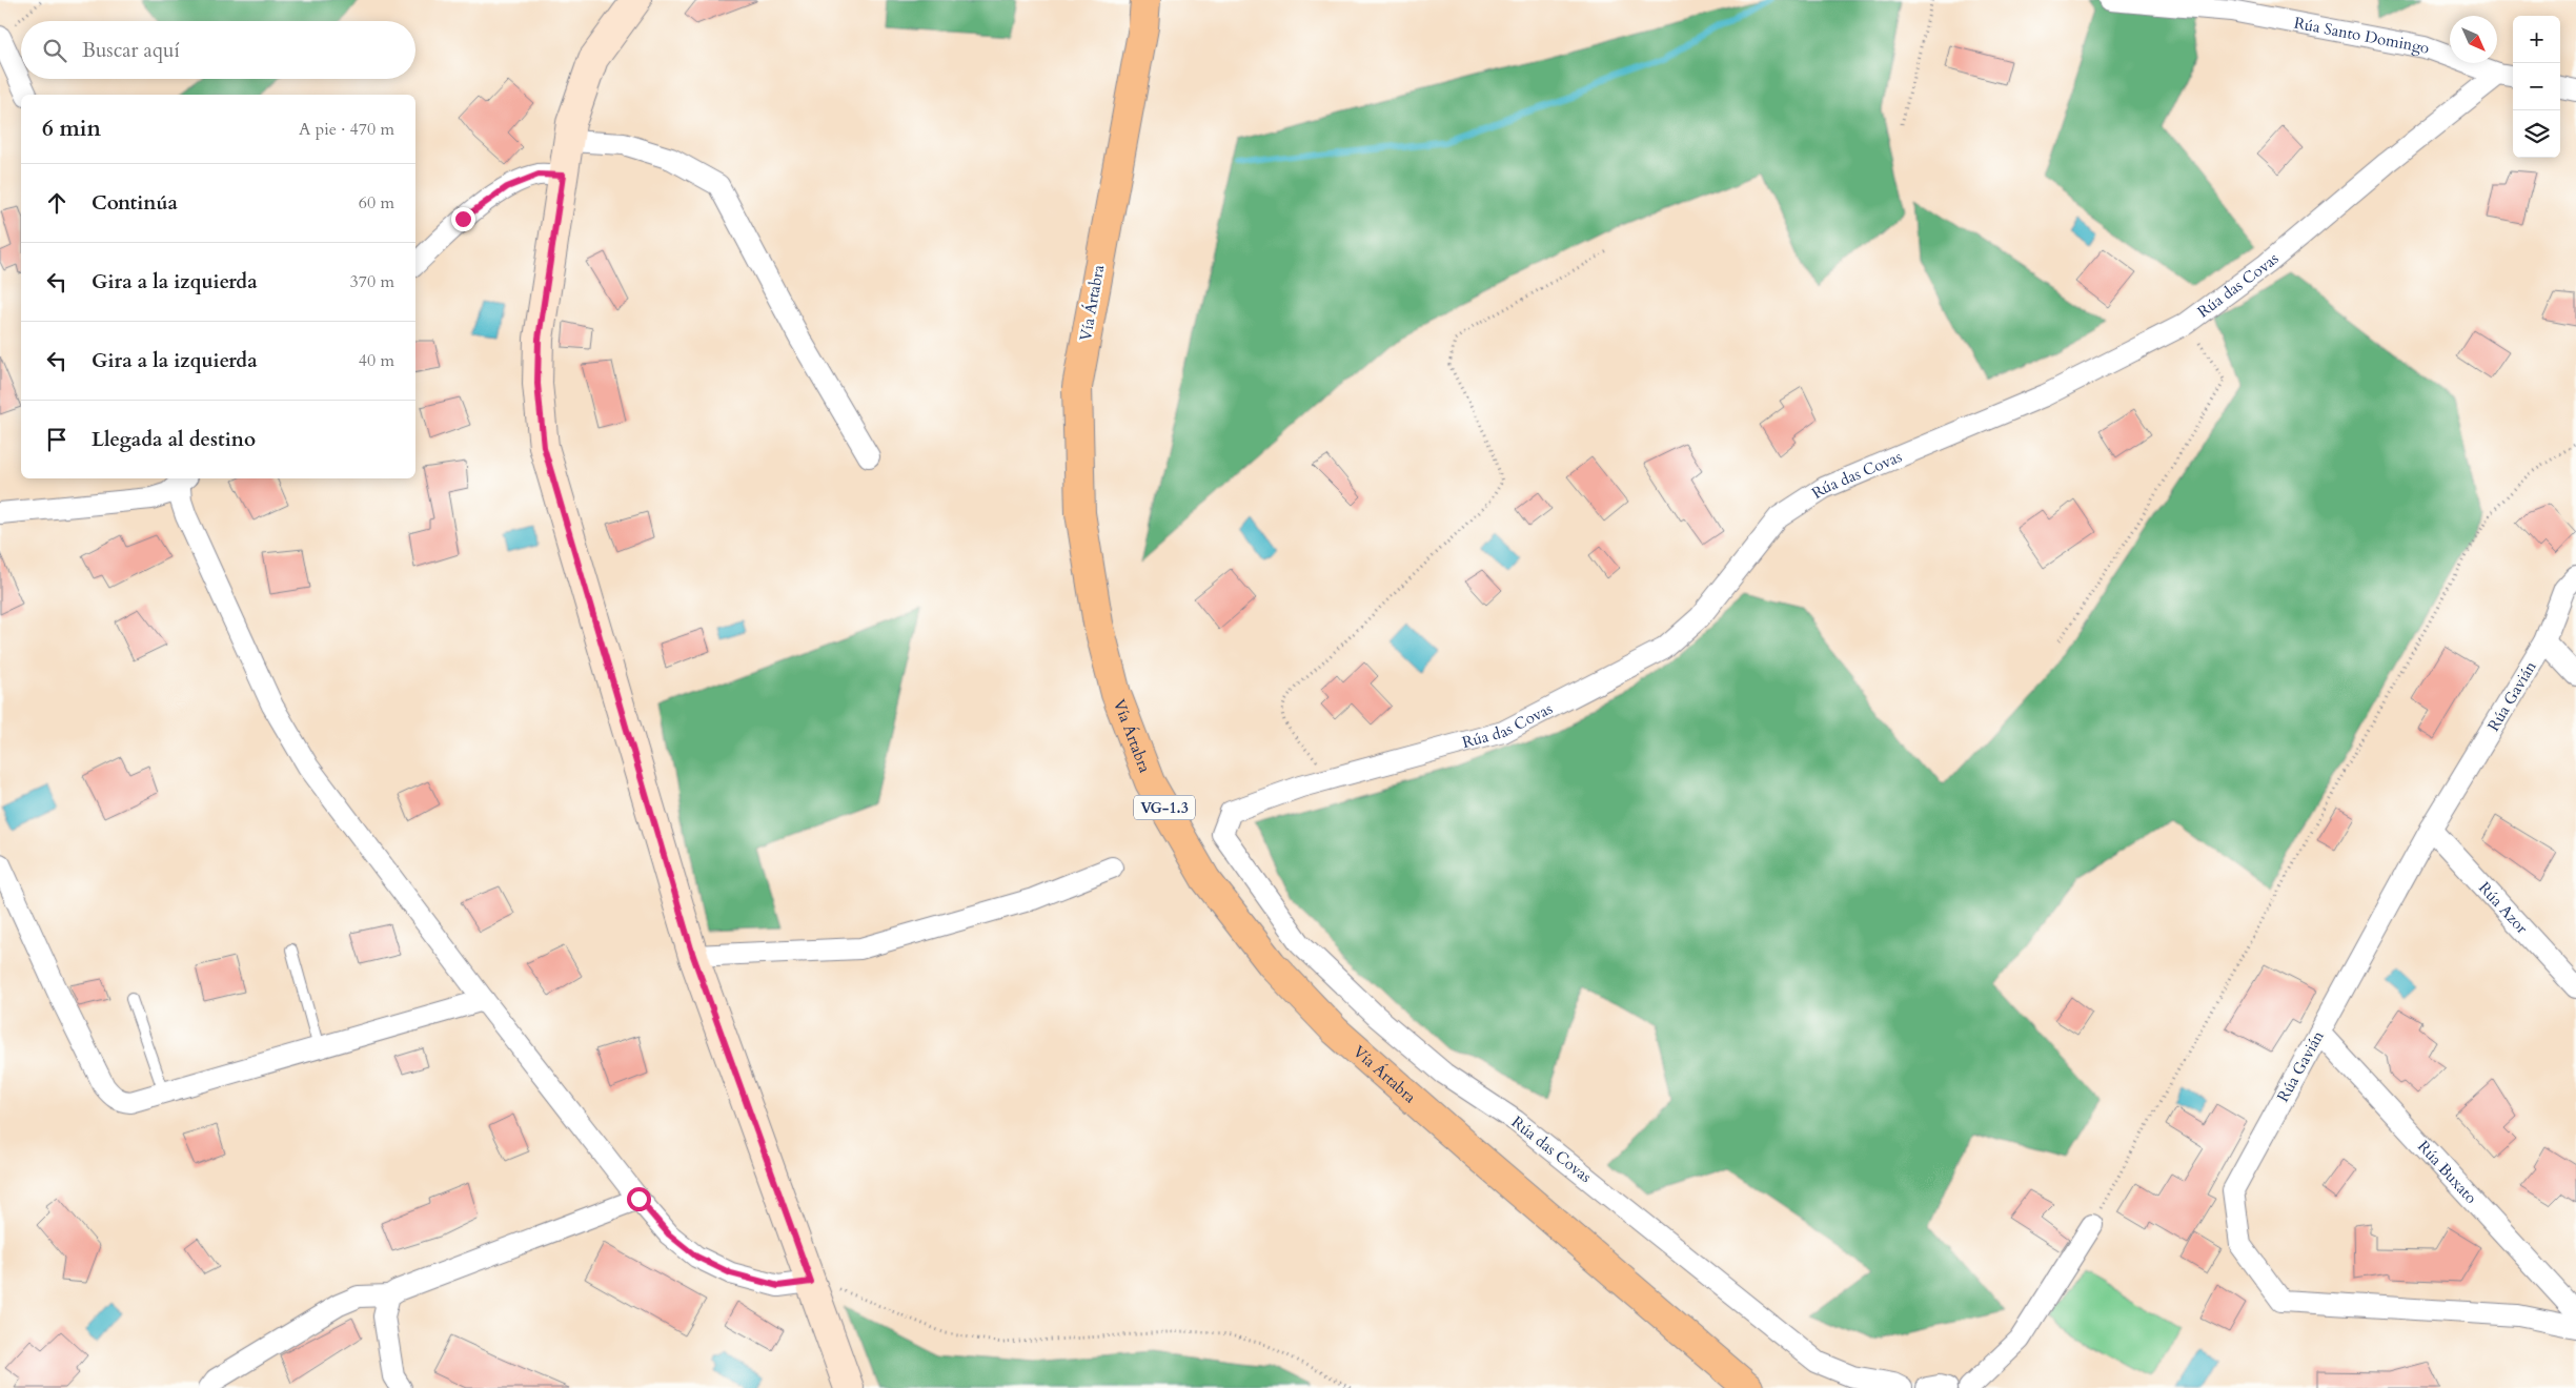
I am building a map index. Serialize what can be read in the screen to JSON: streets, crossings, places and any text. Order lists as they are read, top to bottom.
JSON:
{
  "streets": {
    "highway": ["Vía Ártabra", "VG-1.3"],
    "street": [
      "Rúa Santo Domingo",
      "Rúa das Covas",
      "Rúa Gavián",
      "Rúa Azor",
      "Rúa Buxato"
    ]
  },
  "crossings": [
    ["Rúa Santo Domingo", "Rúa das Covas"],
    ["Rúa Gavián", "Rúa Azor"],
    ["Rúa Gavián", "Rúa Buxato"]
  ],
  "north": "bottom right",
  "page": {
    "map_buttons": ["+", "−"],
    "search": "Buscar aquí",
    "heading": ["6 min", "A pie · 470 m"],
    "list": [
      ["Continúa", "60 m"],
      ["Gira a la izquierda", "370 m"],
      ["Gira a la izquierda", "40 m"],
      "Llegada al destino"
    ]
  }
}
